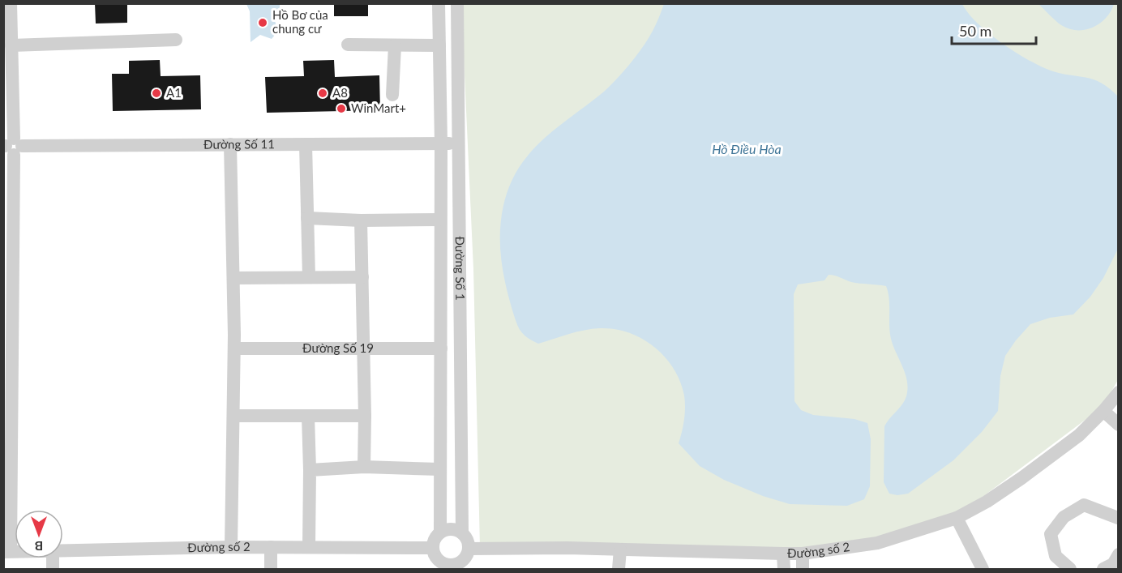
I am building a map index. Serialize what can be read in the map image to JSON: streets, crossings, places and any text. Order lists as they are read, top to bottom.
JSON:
{
  "streets": {
    "street": [
      "Đường Số 11",
      "Đường Số 1",
      "Đường Số 19",
      "Đường số 2"
    ]
  },
  "crossings": [
    ["Đường Số 11", "Đường Số 1"],
    ["Đường Số 1", "Đường Số 19"],
    ["Đường Số 1", "Đường số 2"]
  ],
  "water": ["Hồ Điều Hòa"],
  "places": [
    "Hồ Bơ của chung cư",
    "A1",
    "A8",
    "WinMart+"
  ],
  "scale_bar": "50 m",
  "north": "bottom"
}
